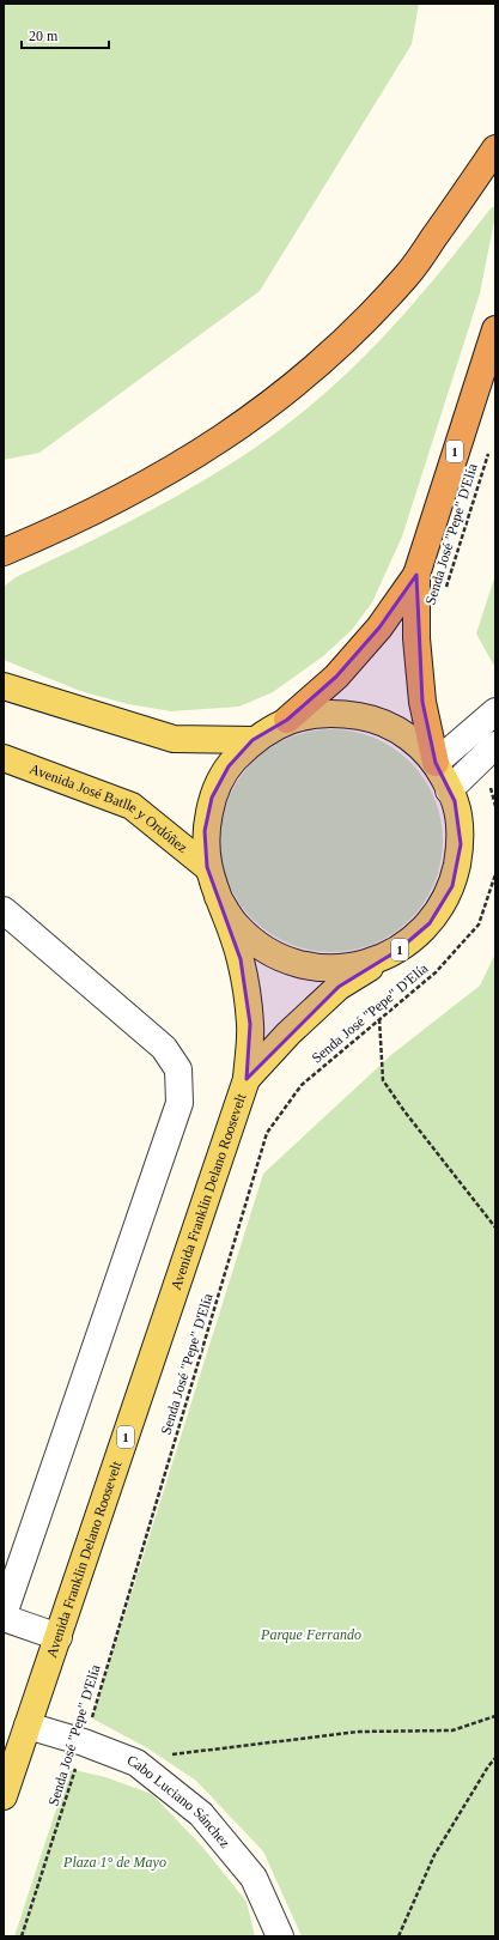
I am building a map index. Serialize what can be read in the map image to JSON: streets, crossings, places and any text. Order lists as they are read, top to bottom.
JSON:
{
  "streets": {
    "highway": ["1"],
    "main road": ["Avenida José Batlle y Ordóñez", "Avenida Franklin Delano Roosevelt"],
    "street": ["Cabo Luciano Sánchez"],
    "path": ["Senda José \"Pepe\" D'Elía"]
  },
  "crossings": [
    ["1", "Avenida José Batlle y Ordóñez"],
    ["1", "Avenida Franklin Delano Roosevelt"],
    ["Senda José \"Pepe\" D'Elía", "Cabo Luciano Sánchez"],
    ["Avenida Franklin Delano Roosevelt", "Cabo Luciano Sánchez"]
  ],
  "parks": ["Parque Ferrando", "Plaza 1° de Mayo"],
  "scale_bar": "20 m"
}
